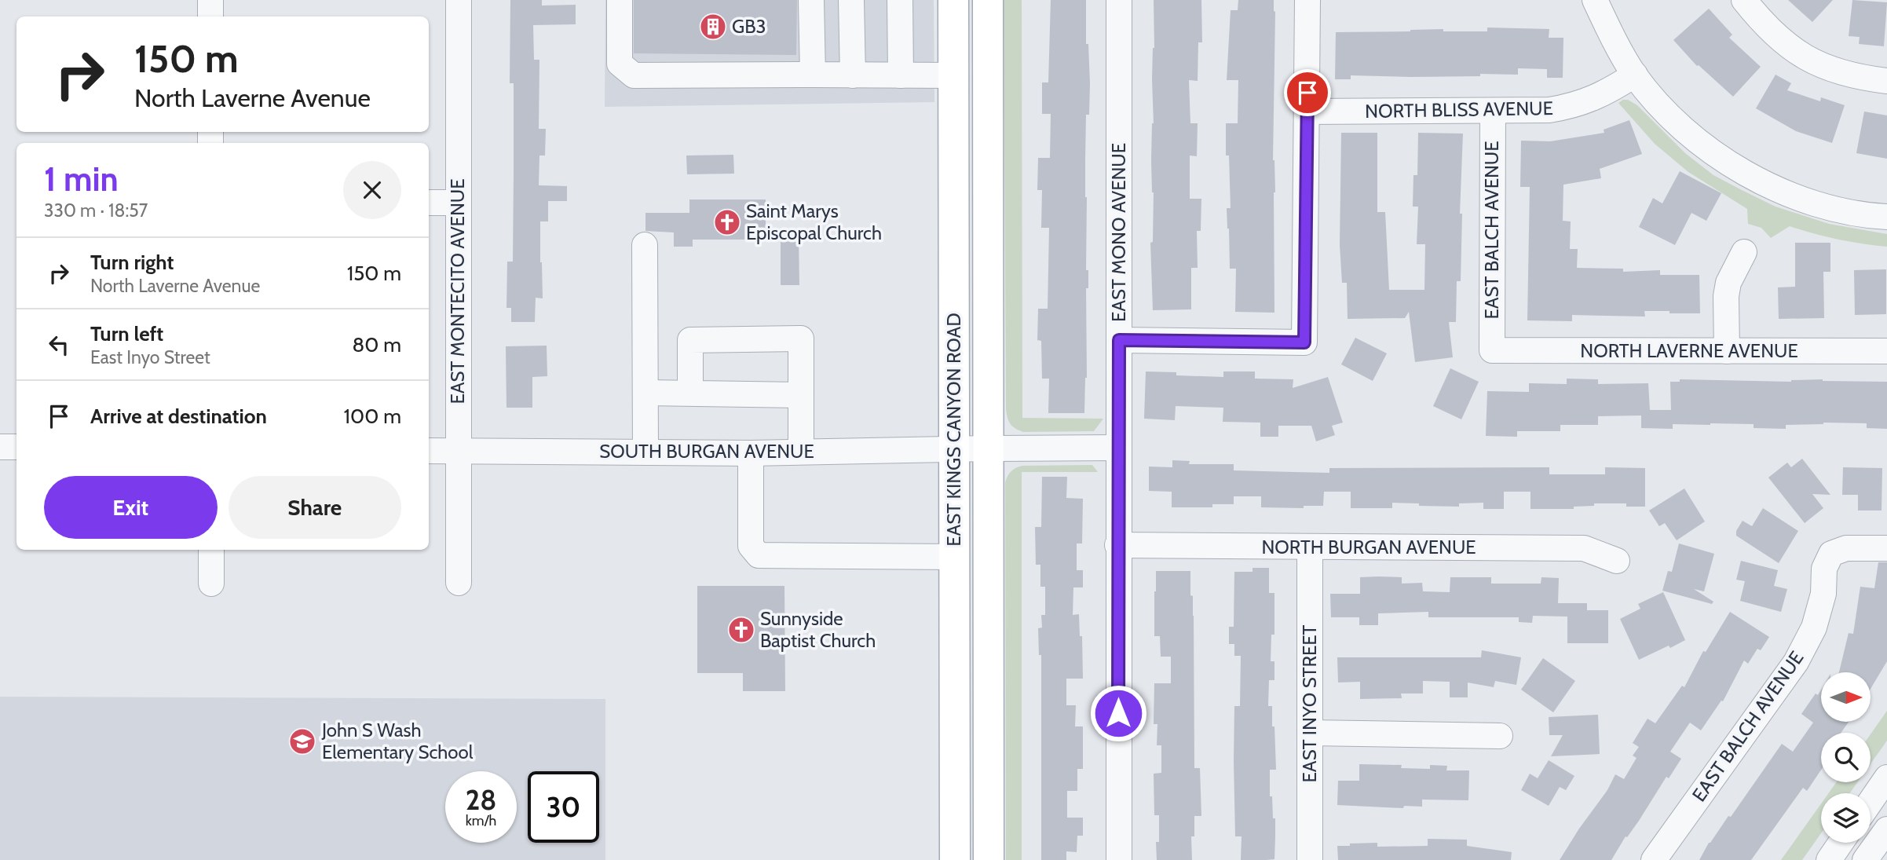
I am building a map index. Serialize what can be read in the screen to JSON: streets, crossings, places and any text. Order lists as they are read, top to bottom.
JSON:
{
  "streets": {
    "main road": ["EAST KINGS CANYON ROAD"],
    "street": [
      "NORTH BLISS AVENUE",
      "EAST BALCH AVENUE",
      "EAST MONO AVENUE",
      "EAST MONTECITO AVENUE",
      "NORTH LAVERNE AVENUE",
      "SOUTH BURGAN AVENUE",
      "NORTH BURGAN AVENUE",
      "EAST INYO STREET"
    ]
  },
  "crossings": [
    ["NORTH BLISS AVENUE", "EAST BALCH AVENUE"],
    ["EAST BALCH AVENUE", "NORTH LAVERNE AVENUE"],
    ["EAST MONO AVENUE", "NORTH BURGAN AVENUE"],
    ["EAST MONTECITO AVENUE", "SOUTH BURGAN AVENUE"],
    ["EAST KINGS CANYON ROAD", "SOUTH BURGAN AVENUE"],
    ["NORTH BURGAN AVENUE", "EAST INYO STREET"]
  ],
  "places": {
    "building": ["GB3"],
    "church": ["Saint Marys Episcopal Church", "Sunnyside Baptist Church"],
    "school or university": ["John S Wash Elementary School"]
  },
  "north": "right",
  "page": {
    "turn": ["150 m", "North Laverne Avenue"],
    "heading": ["1 min", "330 m · 18:57"],
    "list": [
      {
        "name": "Turn right",
        "note": "North Laverne Avenue",
        "value": "150 m"
      },
      {
        "name": "Turn left",
        "note": "East Inyo Street",
        "value": "80 m"
      },
      {
        "name": "Arrive at destination",
        "value": "100 m"
      }
    ],
    "buttons": ["Exit", "Share"],
    "speed": "28 km/h",
    "limit": "30"
  }
}
